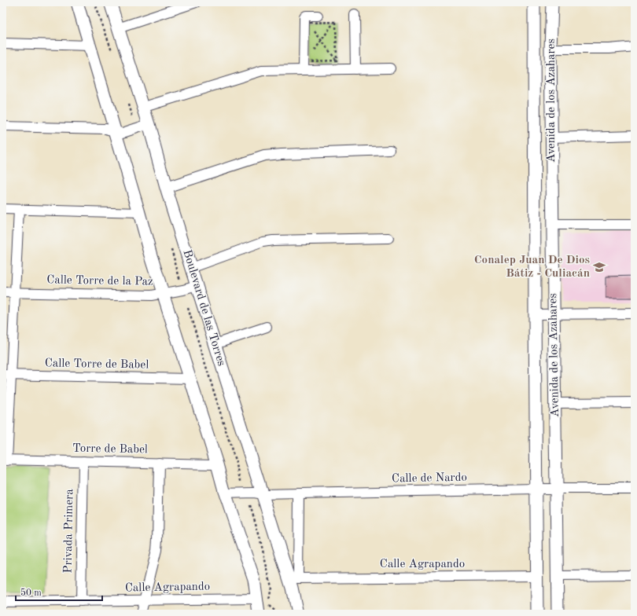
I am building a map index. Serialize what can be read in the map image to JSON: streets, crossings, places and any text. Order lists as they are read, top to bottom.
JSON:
{
  "streets": {
    "street": [
      "Avenida de los Azahares",
      "Calle Torre de la Paz",
      "Boulevard de las Torres",
      "Calle Torre de Babel",
      "Torre de Babel",
      "Calle de Nardo",
      "Privada Primera",
      "Calle Agrapando"
    ]
  },
  "crossings": [
    ["Avenida de los Azahares", "Calle de Nardo"],
    ["Avenida de los Azahares", "Calle Agrapando"],
    ["Calle Torre de la Paz", "Boulevard de las Torres"],
    ["Boulevard de las Torres", "Calle de Nardo"],
    ["Boulevard de las Torres", "Calle Agrapando"],
    ["Torre de Babel", "Privada Primera"],
    ["Privada Primera", "Calle Agrapando"]
  ],
  "places": {
    "school or university": ["Conalep Juan De Dios Bátiz - Culiacán"]
  },
  "scale_bar": "50 m"
}
